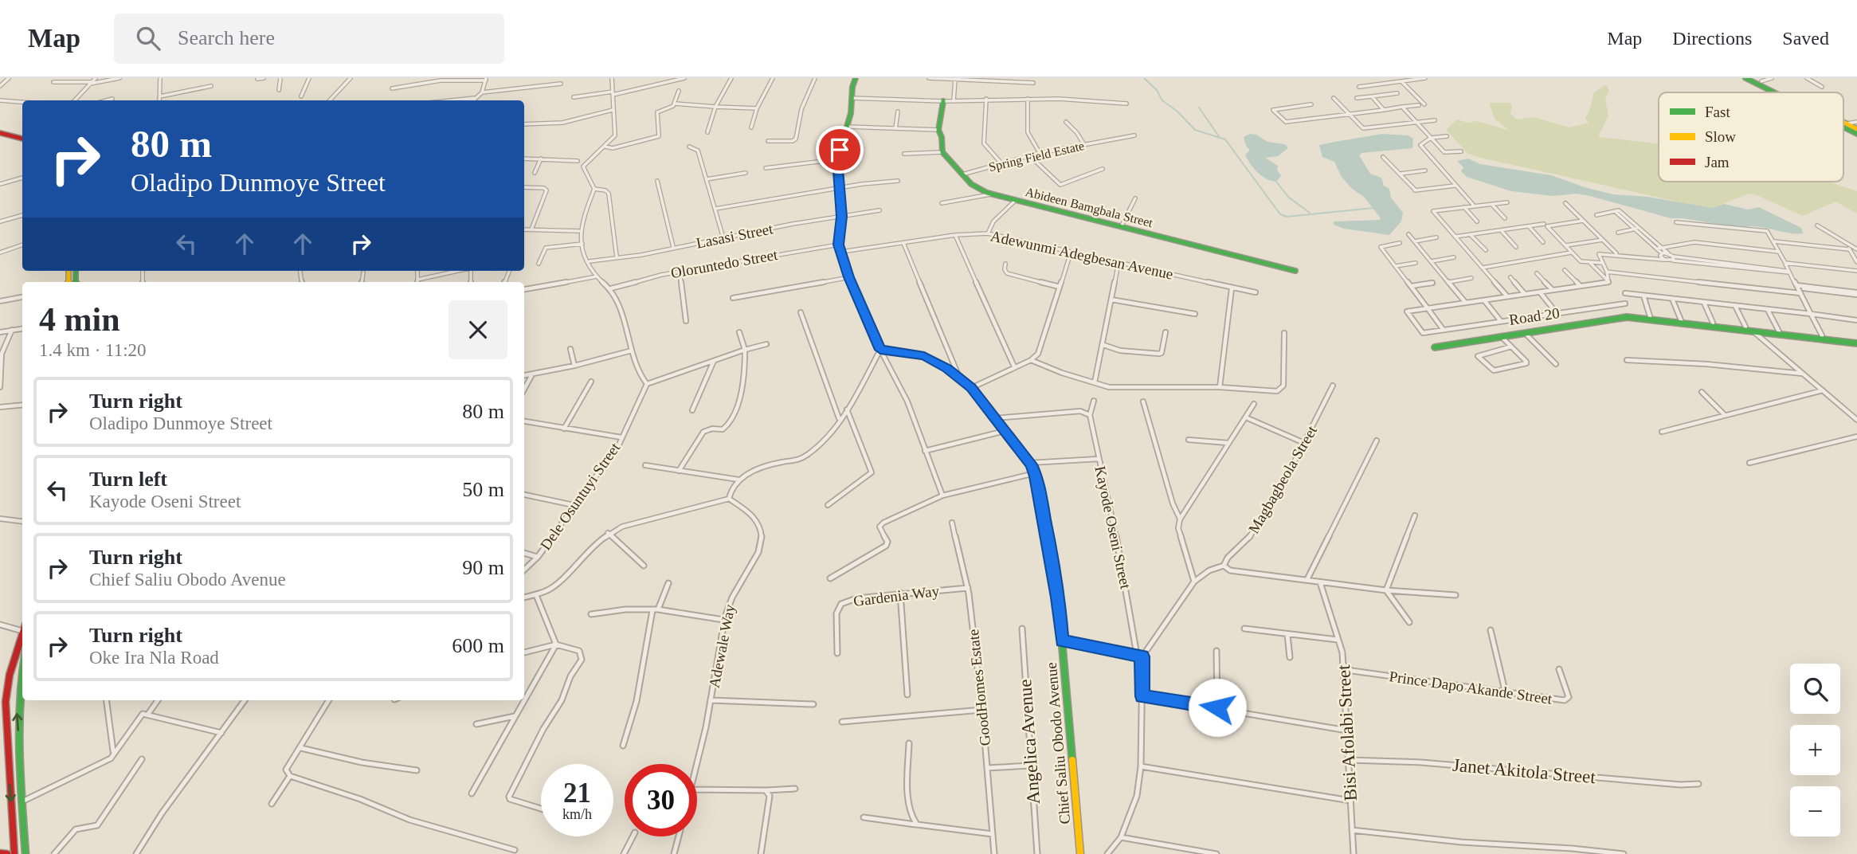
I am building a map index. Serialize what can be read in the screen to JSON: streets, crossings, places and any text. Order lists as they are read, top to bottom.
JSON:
{
  "streets": {
    "main road": ["Abideen Bamgbala Street", "Chief Saliu Obodo Avenue"],
    "street": [
      "Spring Field Estate",
      "Lasasi Street",
      "Adewunmi Adegbesan Avenue",
      "Oloruntedo Street",
      "Road 20",
      "Magbagbeola Street",
      "Dele Osuntuyi Street",
      "Kayode Oseni Street",
      "Gardenia Way",
      "Adewale Way",
      "GoodHomes Estate",
      "Prince Dapo Akande Street",
      "Bisi Afolabi Street",
      "Angelica Avenue",
      "Janet Akitola Street"
    ]
  },
  "crossings": [
    ["Spring Field Estate", "Abideen Bamgbala Street"],
    ["Gardenia Way", "GoodHomes Estate"],
    ["Prince Dapo Akande Street", "Bisi Afolabi Street"],
    ["Bisi Afolabi Street", "Janet Akitola Street"]
  ],
  "legend": ["Fast", "Slow", "Jam"],
  "page": {
    "header": "Map",
    "search": "Search here",
    "nav": ["Map", "Directions", "Saved"],
    "turn": ["80 m", "Oladipo Dunmoye Street"],
    "heading": ["4 min", "1.4 km · 11:20"],
    "list": [
      {
        "name": "Turn right",
        "note": "Oladipo Dunmoye Street",
        "value": "80 m"
      },
      {
        "name": "Turn left",
        "note": "Kayode Oseni Street",
        "value": "50 m"
      },
      {
        "name": "Turn right",
        "note": "Chief Saliu Obodo Avenue",
        "value": "90 m"
      },
      {
        "name": "Turn right",
        "note": "Oke Ira Nla Road",
        "value": "600 m"
      }
    ],
    "map_buttons": ["+", "−"],
    "speed": "21 km/h",
    "limit": "30"
  }
}
